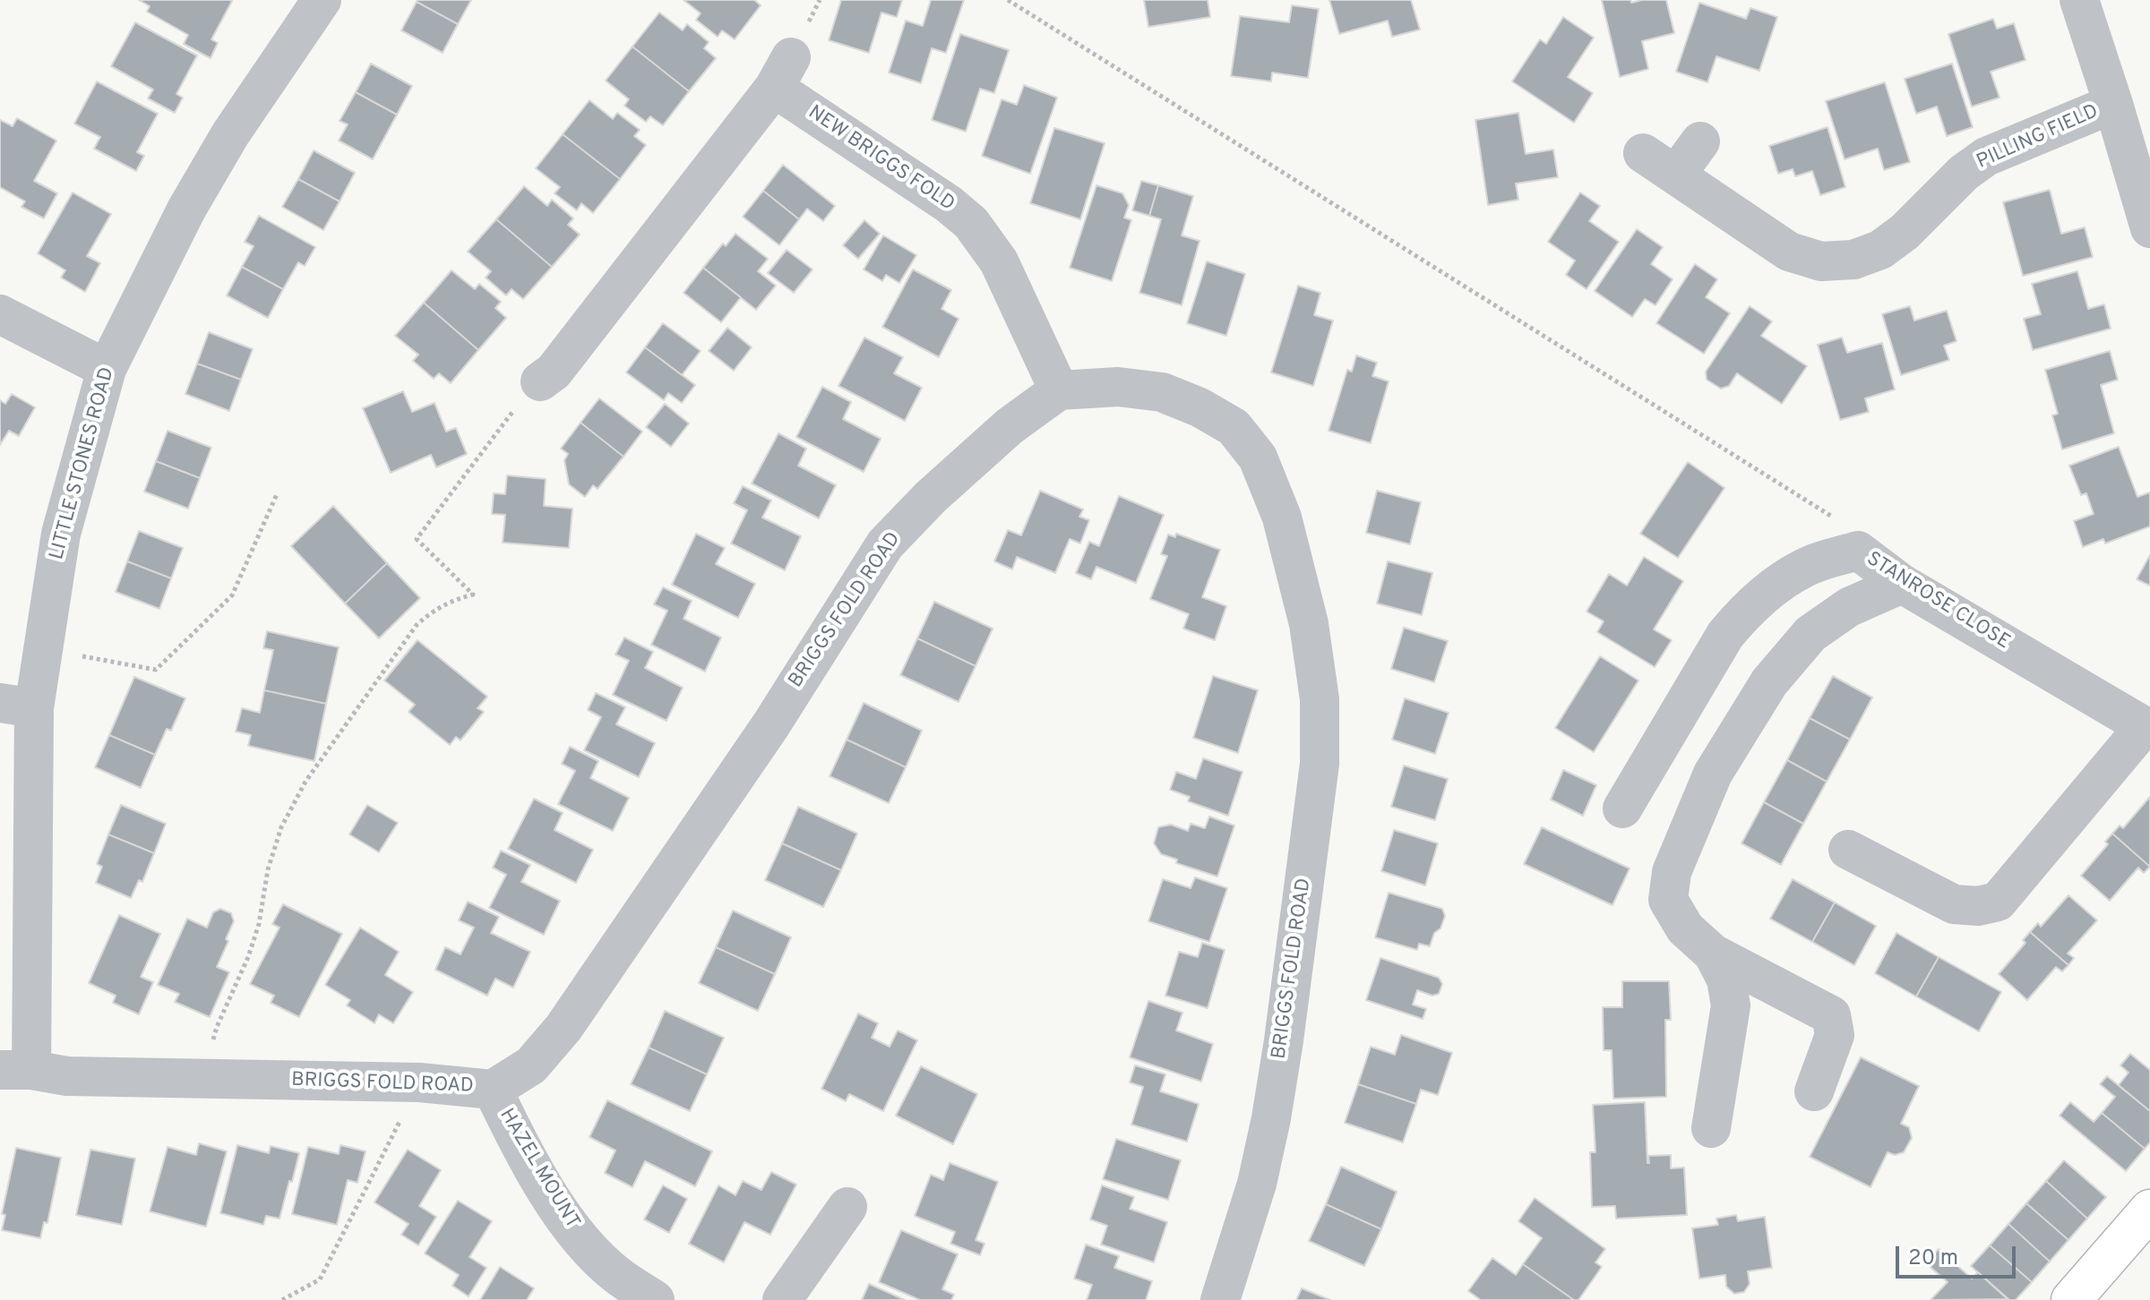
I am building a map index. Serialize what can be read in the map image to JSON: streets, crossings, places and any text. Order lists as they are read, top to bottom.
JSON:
{
  "streets": {
    "street": [
      "PILLING FIELD",
      "NEW BRIGGS FOLD",
      "LITTLE STONES ROAD",
      "STANROSE CLOSE",
      "BRIGGS FOLD ROAD",
      "HAZEL MOUNT"
    ]
  },
  "crossings": [
    ["NEW BRIGGS FOLD", "BRIGGS FOLD ROAD"],
    ["LITTLE STONES ROAD", "BRIGGS FOLD ROAD"],
    ["BRIGGS FOLD ROAD", "HAZEL MOUNT"]
  ],
  "scale_bar": "20 m"
}
